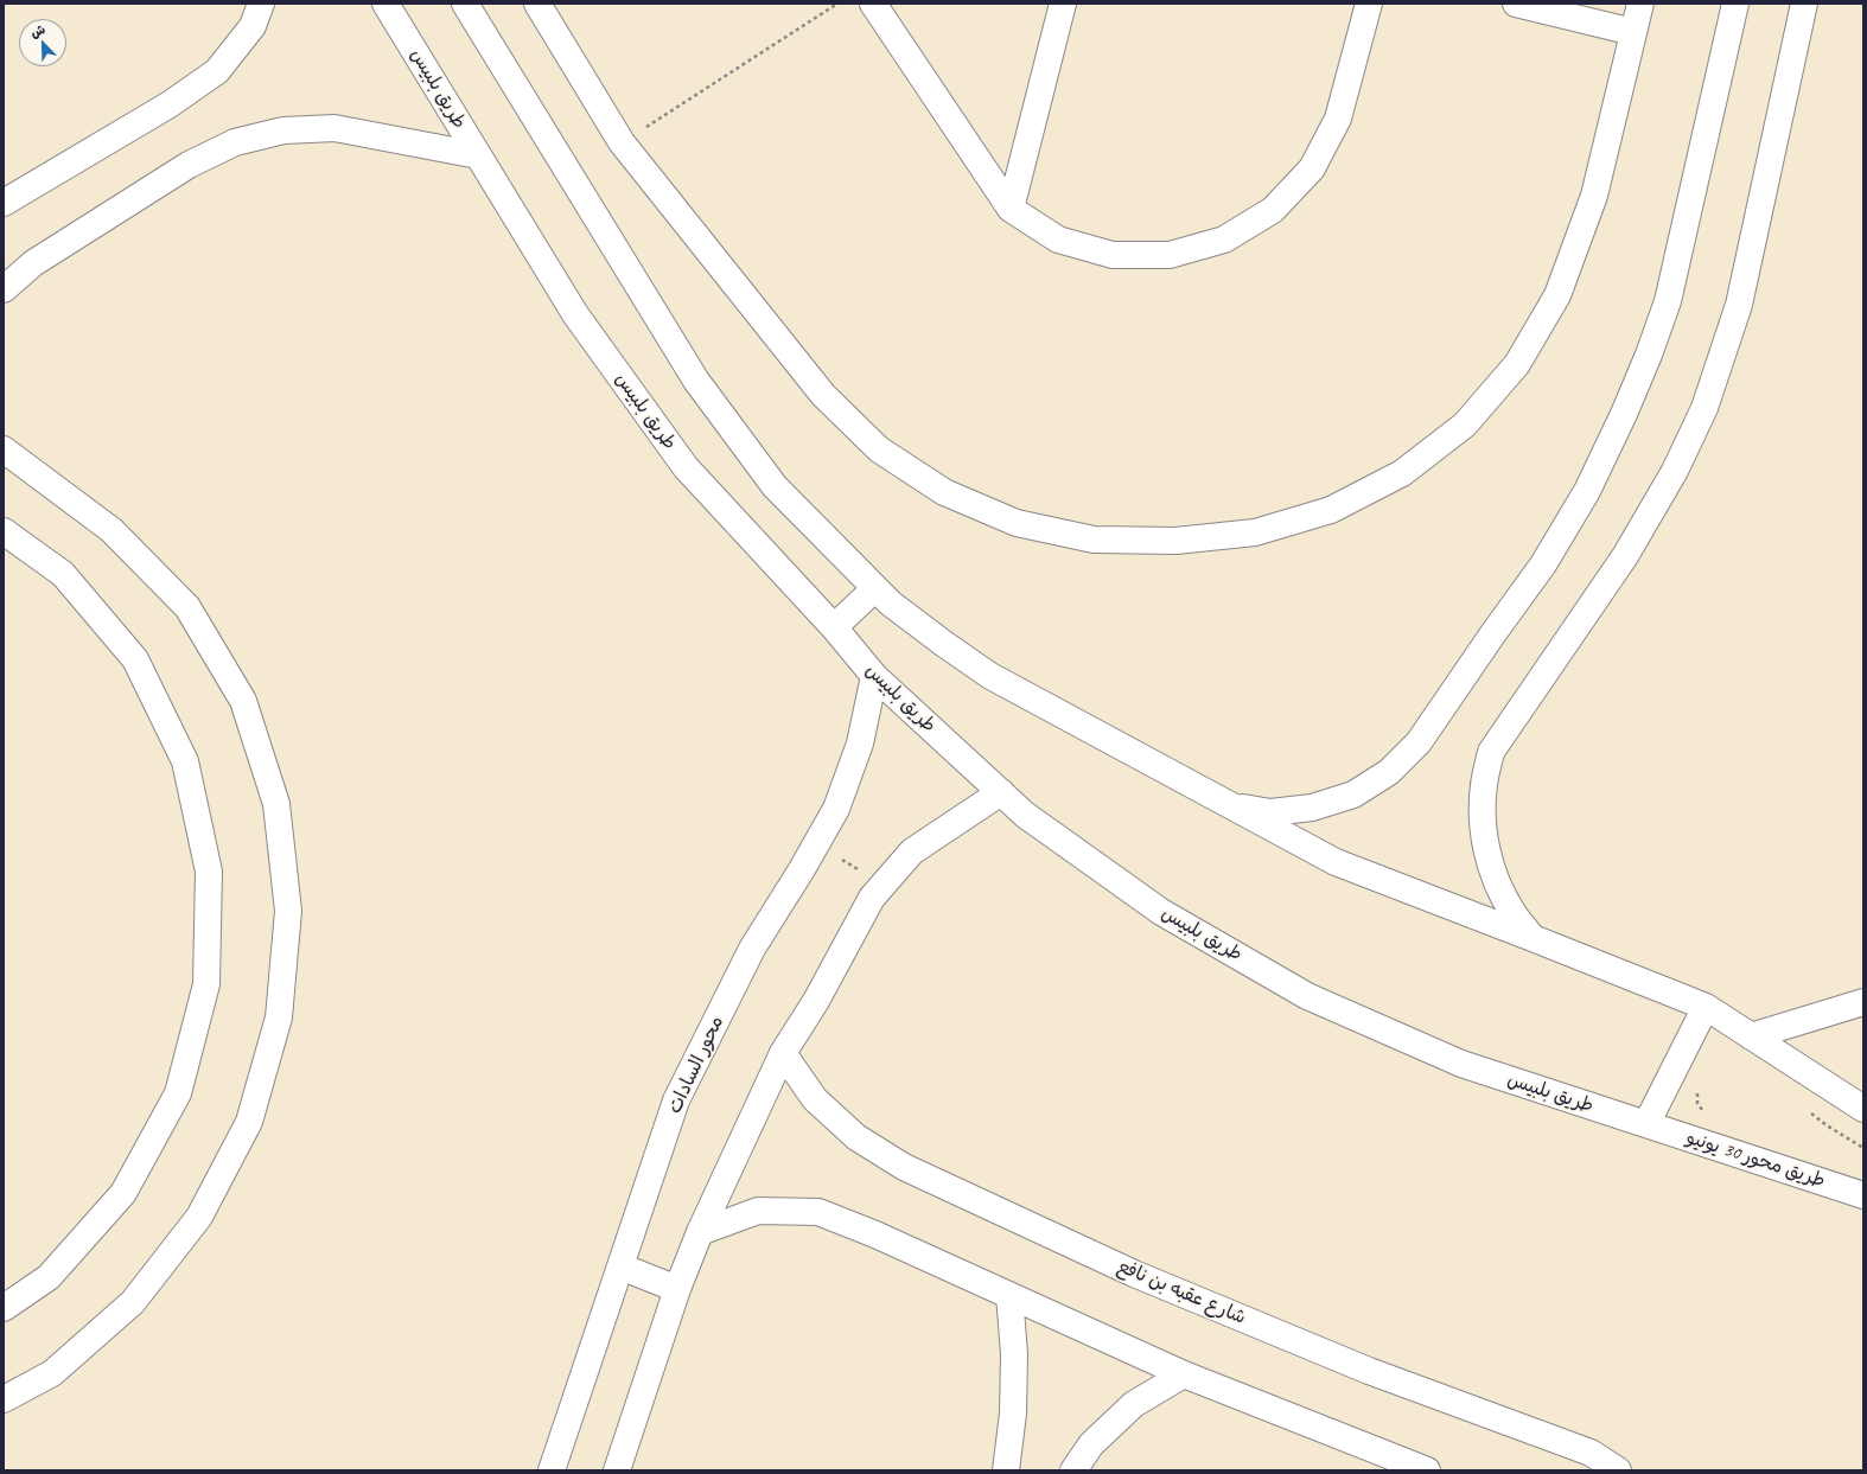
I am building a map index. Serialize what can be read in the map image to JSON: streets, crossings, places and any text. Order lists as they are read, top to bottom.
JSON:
{
  "streets": {
    "street": [
      "طريق بلبيس",
      "محور السادات",
      "طريق محور 30 يونيو",
      "شارع عقبه بن نافع"
    ]
  },
  "crossings": [
    ["طريق بلبيس", "محور السادات"],
    ["طريق بلبيس", "طريق محور 30 يونيو"]
  ],
  "north": "top left"
}
